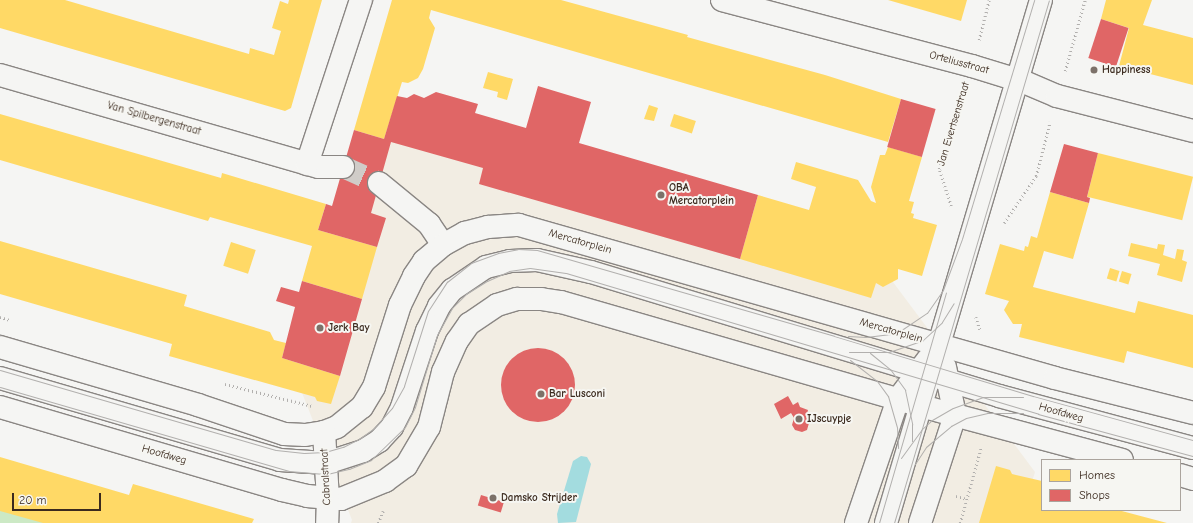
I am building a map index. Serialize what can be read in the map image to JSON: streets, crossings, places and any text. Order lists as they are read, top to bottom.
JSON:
{
  "streets": {
    "street": [
      "Orteliusstraat",
      "Van Spilbergenstraat",
      "Mercatorplein",
      "Hoofdweg",
      "Cabralstraat"
    ],
    "path": ["Jan Evertsenstraat"]
  },
  "crossings": [
    ["Orteliusstraat", "Jan Evertsenstraat"],
    ["Mercatorplein", "Cabralstraat"],
    ["Hoofdweg", "Cabralstraat"]
  ],
  "places": [
    "Happiness",
    "OBA Mercatorplein",
    "Jerk Bay",
    "Bar Lusconi",
    "IJscuypje",
    "Damsko Strijder"
  ],
  "legend": ["Homes", "Shops"],
  "scale_bar": "20 m"
}
